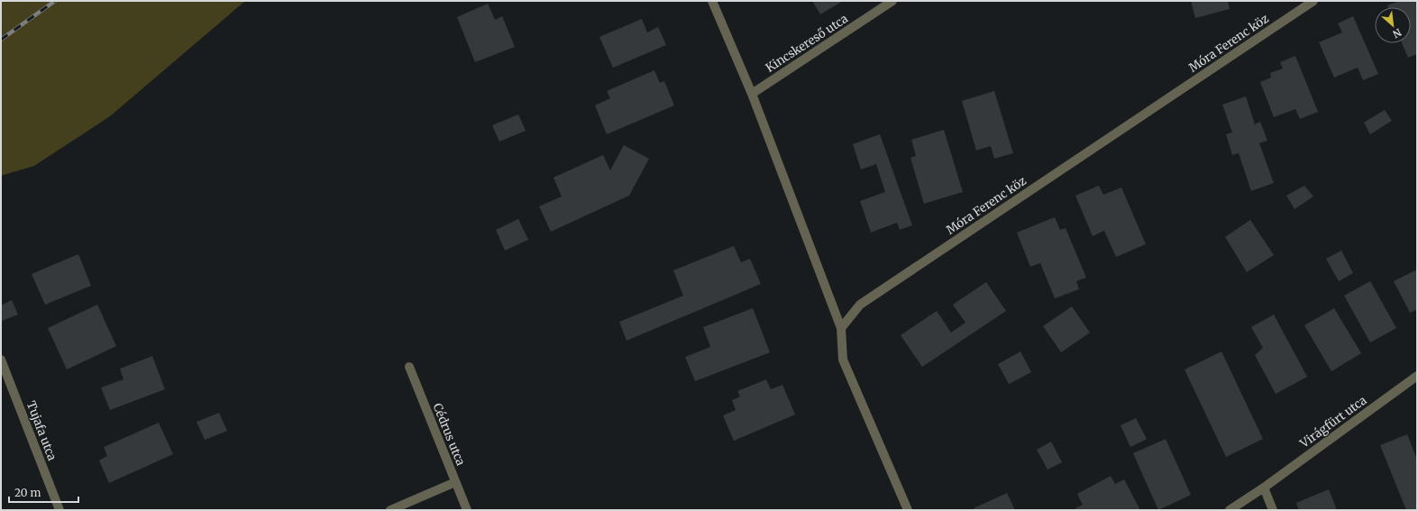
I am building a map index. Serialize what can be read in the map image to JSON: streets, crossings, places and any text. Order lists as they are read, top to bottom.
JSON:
{
  "streets": {
    "street": [
      "Kincskereső utca",
      "Móra Ferenc köz",
      "Virágfürt utca",
      "Tujafa utca",
      "Cédrus utca"
    ]
  },
  "scale_bar": "20 m",
  "north": "bottom right"
}
